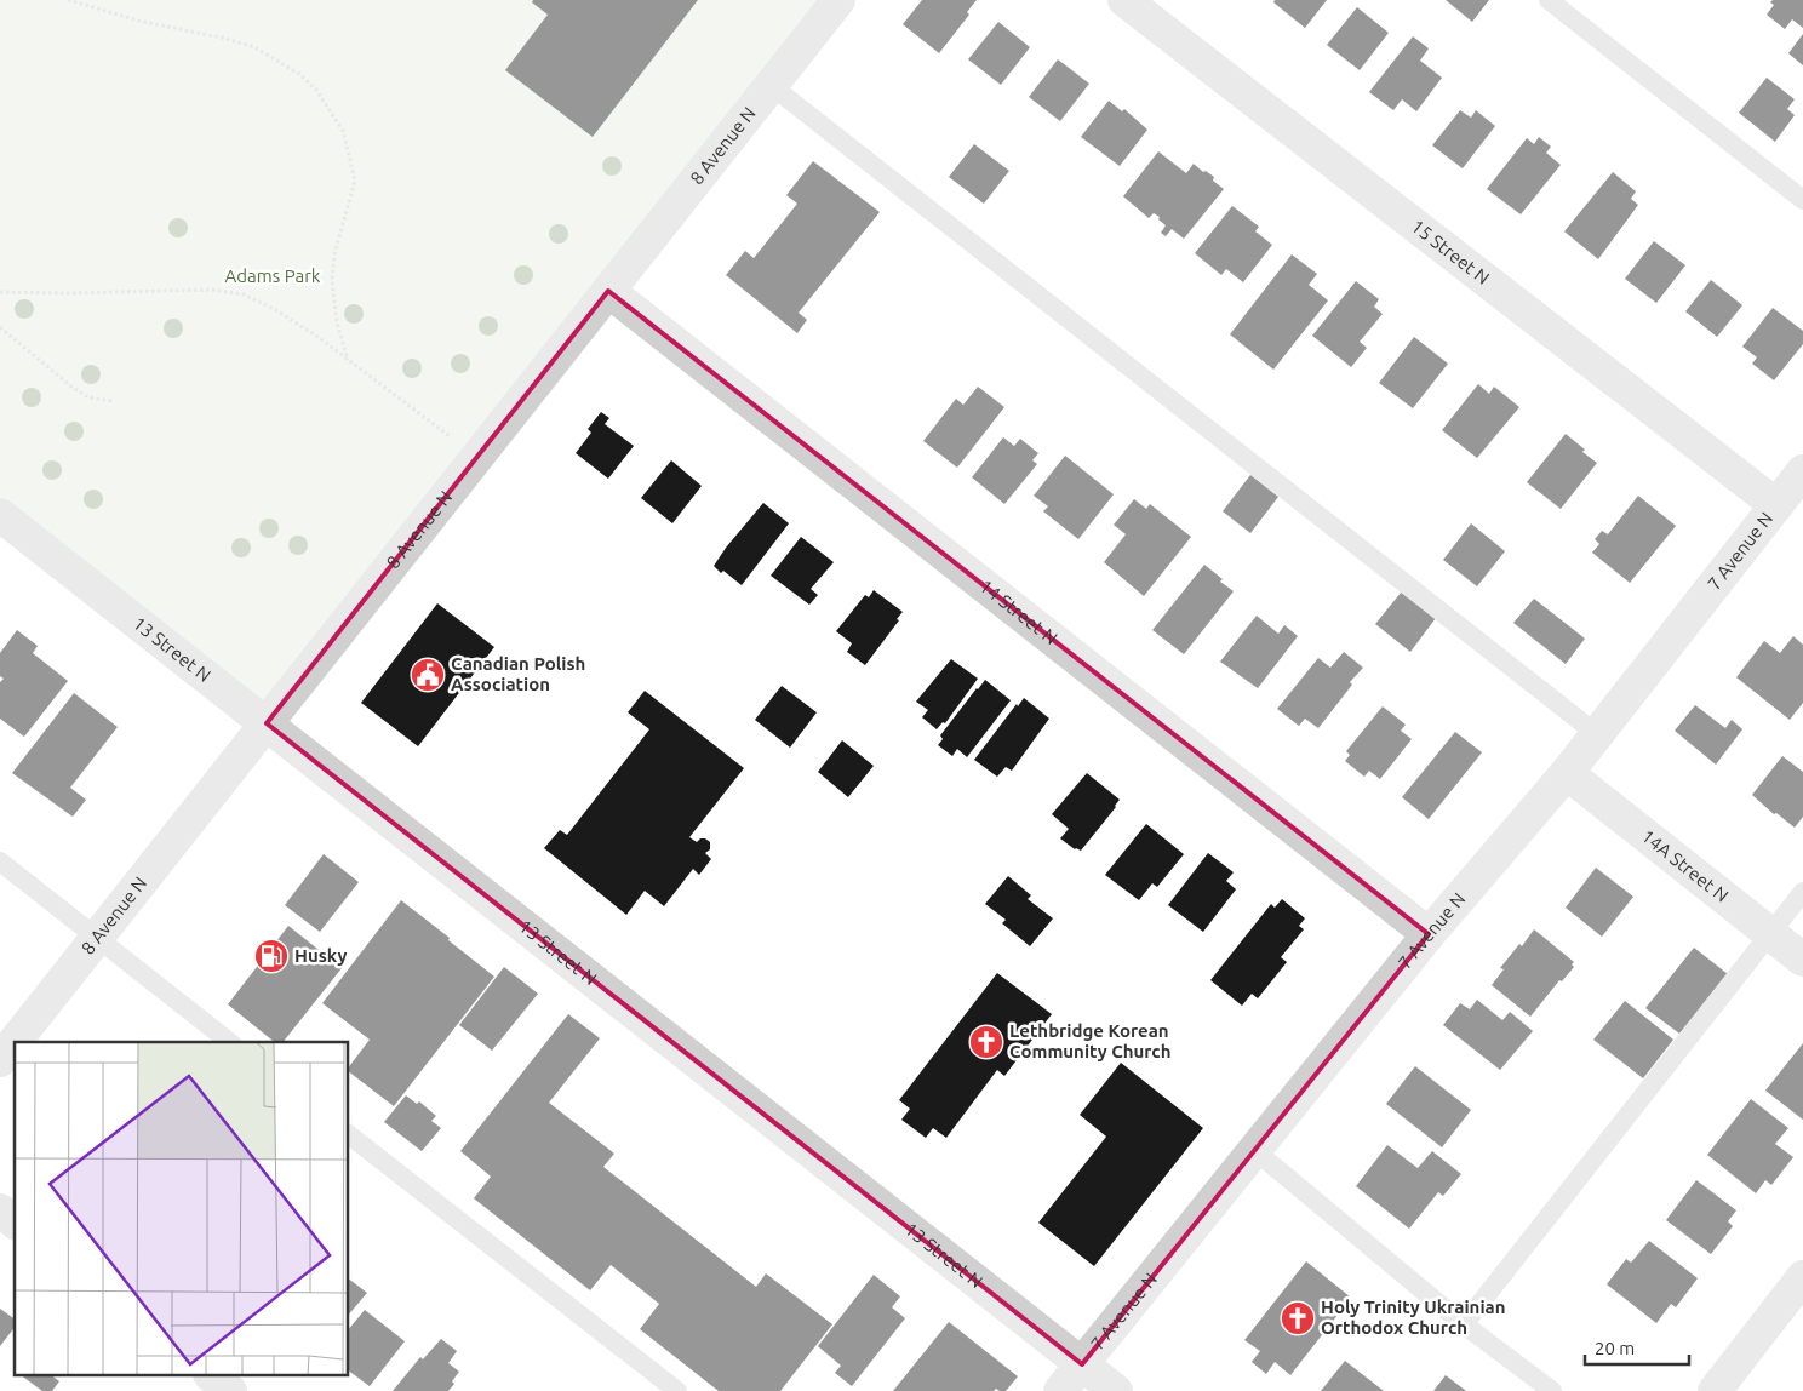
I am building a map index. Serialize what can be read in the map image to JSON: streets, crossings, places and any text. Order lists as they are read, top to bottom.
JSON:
{
  "streets": {
    "street": [
      "8 Avenue N",
      "15 Street N",
      "7 Avenue N",
      "14 Street N",
      "13 Street N",
      "14A Street N"
    ]
  },
  "crossings": [
    ["8 Avenue N", "14 Street N"],
    ["8 Avenue N", "13 Street N"],
    ["15 Street N", "7 Avenue N"],
    ["7 Avenue N", "14 Street N"],
    ["7 Avenue N", "13 Street N"],
    ["7 Avenue N", "14A Street N"]
  ],
  "parks": ["Adams Park"],
  "places": {
    "public building": ["Canadian Polish Association"],
    "fuel station": ["Husky"],
    "church": ["Lethbridge Korean Community Church", "Holy Trinity Ukrainian Orthodox Church"]
  },
  "scale_bar": "20 m"
}
